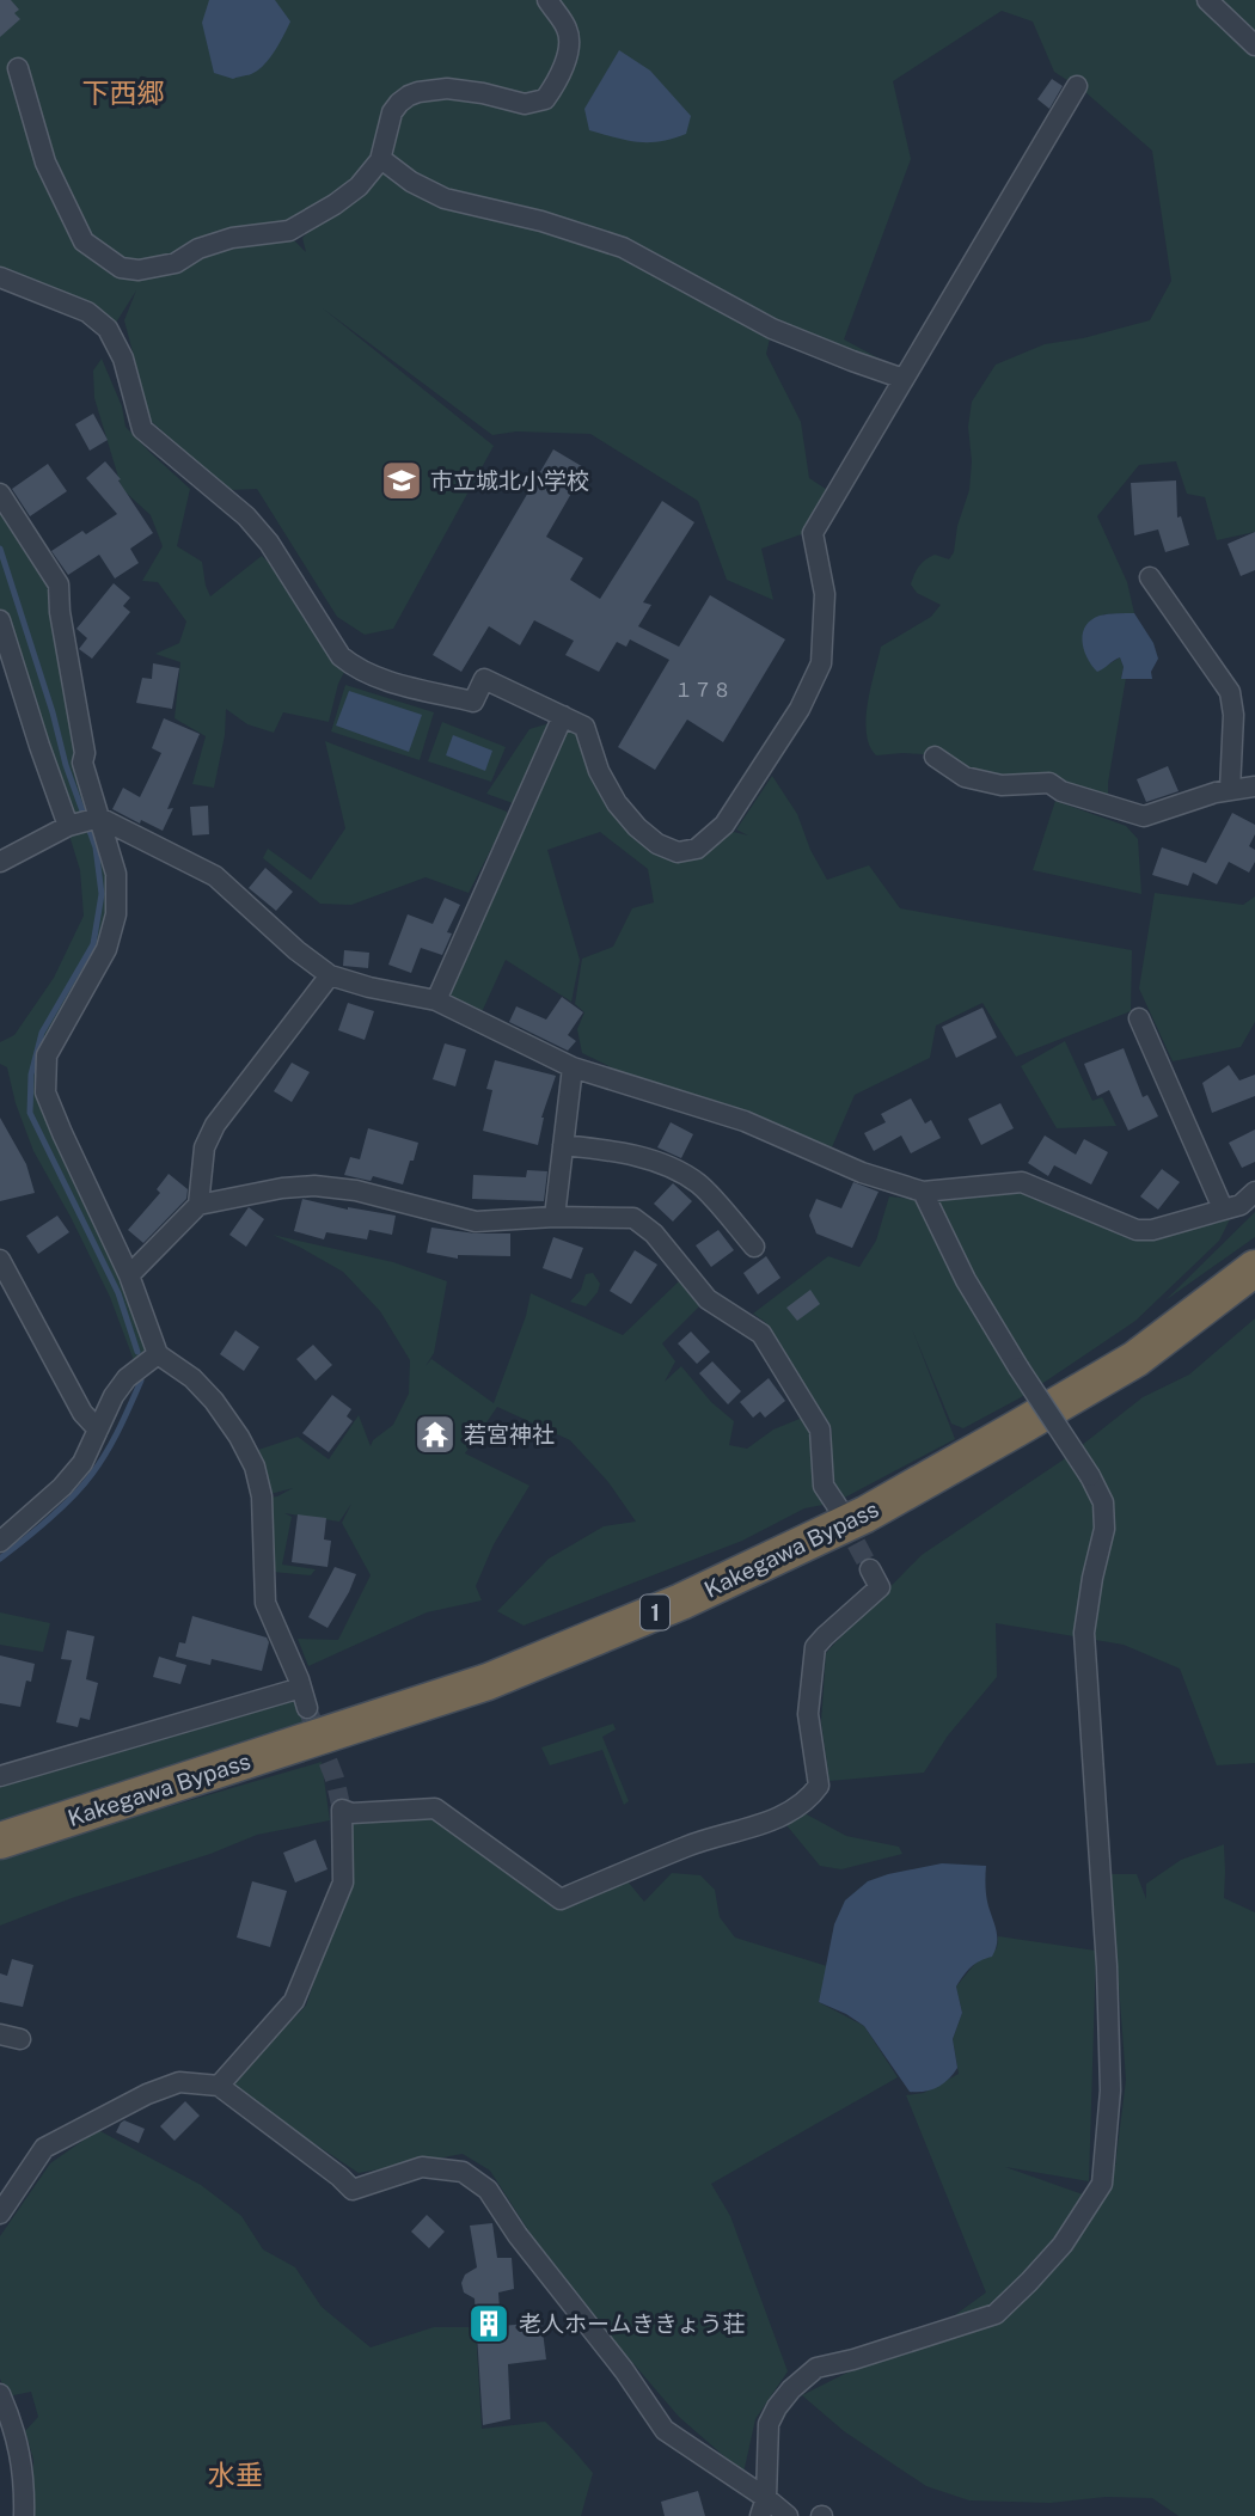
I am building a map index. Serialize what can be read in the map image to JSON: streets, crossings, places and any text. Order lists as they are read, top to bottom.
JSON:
{
  "streets": {
    "highway": ["Kakegawa Bypass", "1"]
  },
  "districts": ["下西郷", "水垂"],
  "places": {
    "school or university": ["市立城北小学校"],
    "temple": ["若宮神社"],
    "building": ["老人ホームききょう荘"]
  },
  "house_numbers": ["１７８"]
}
